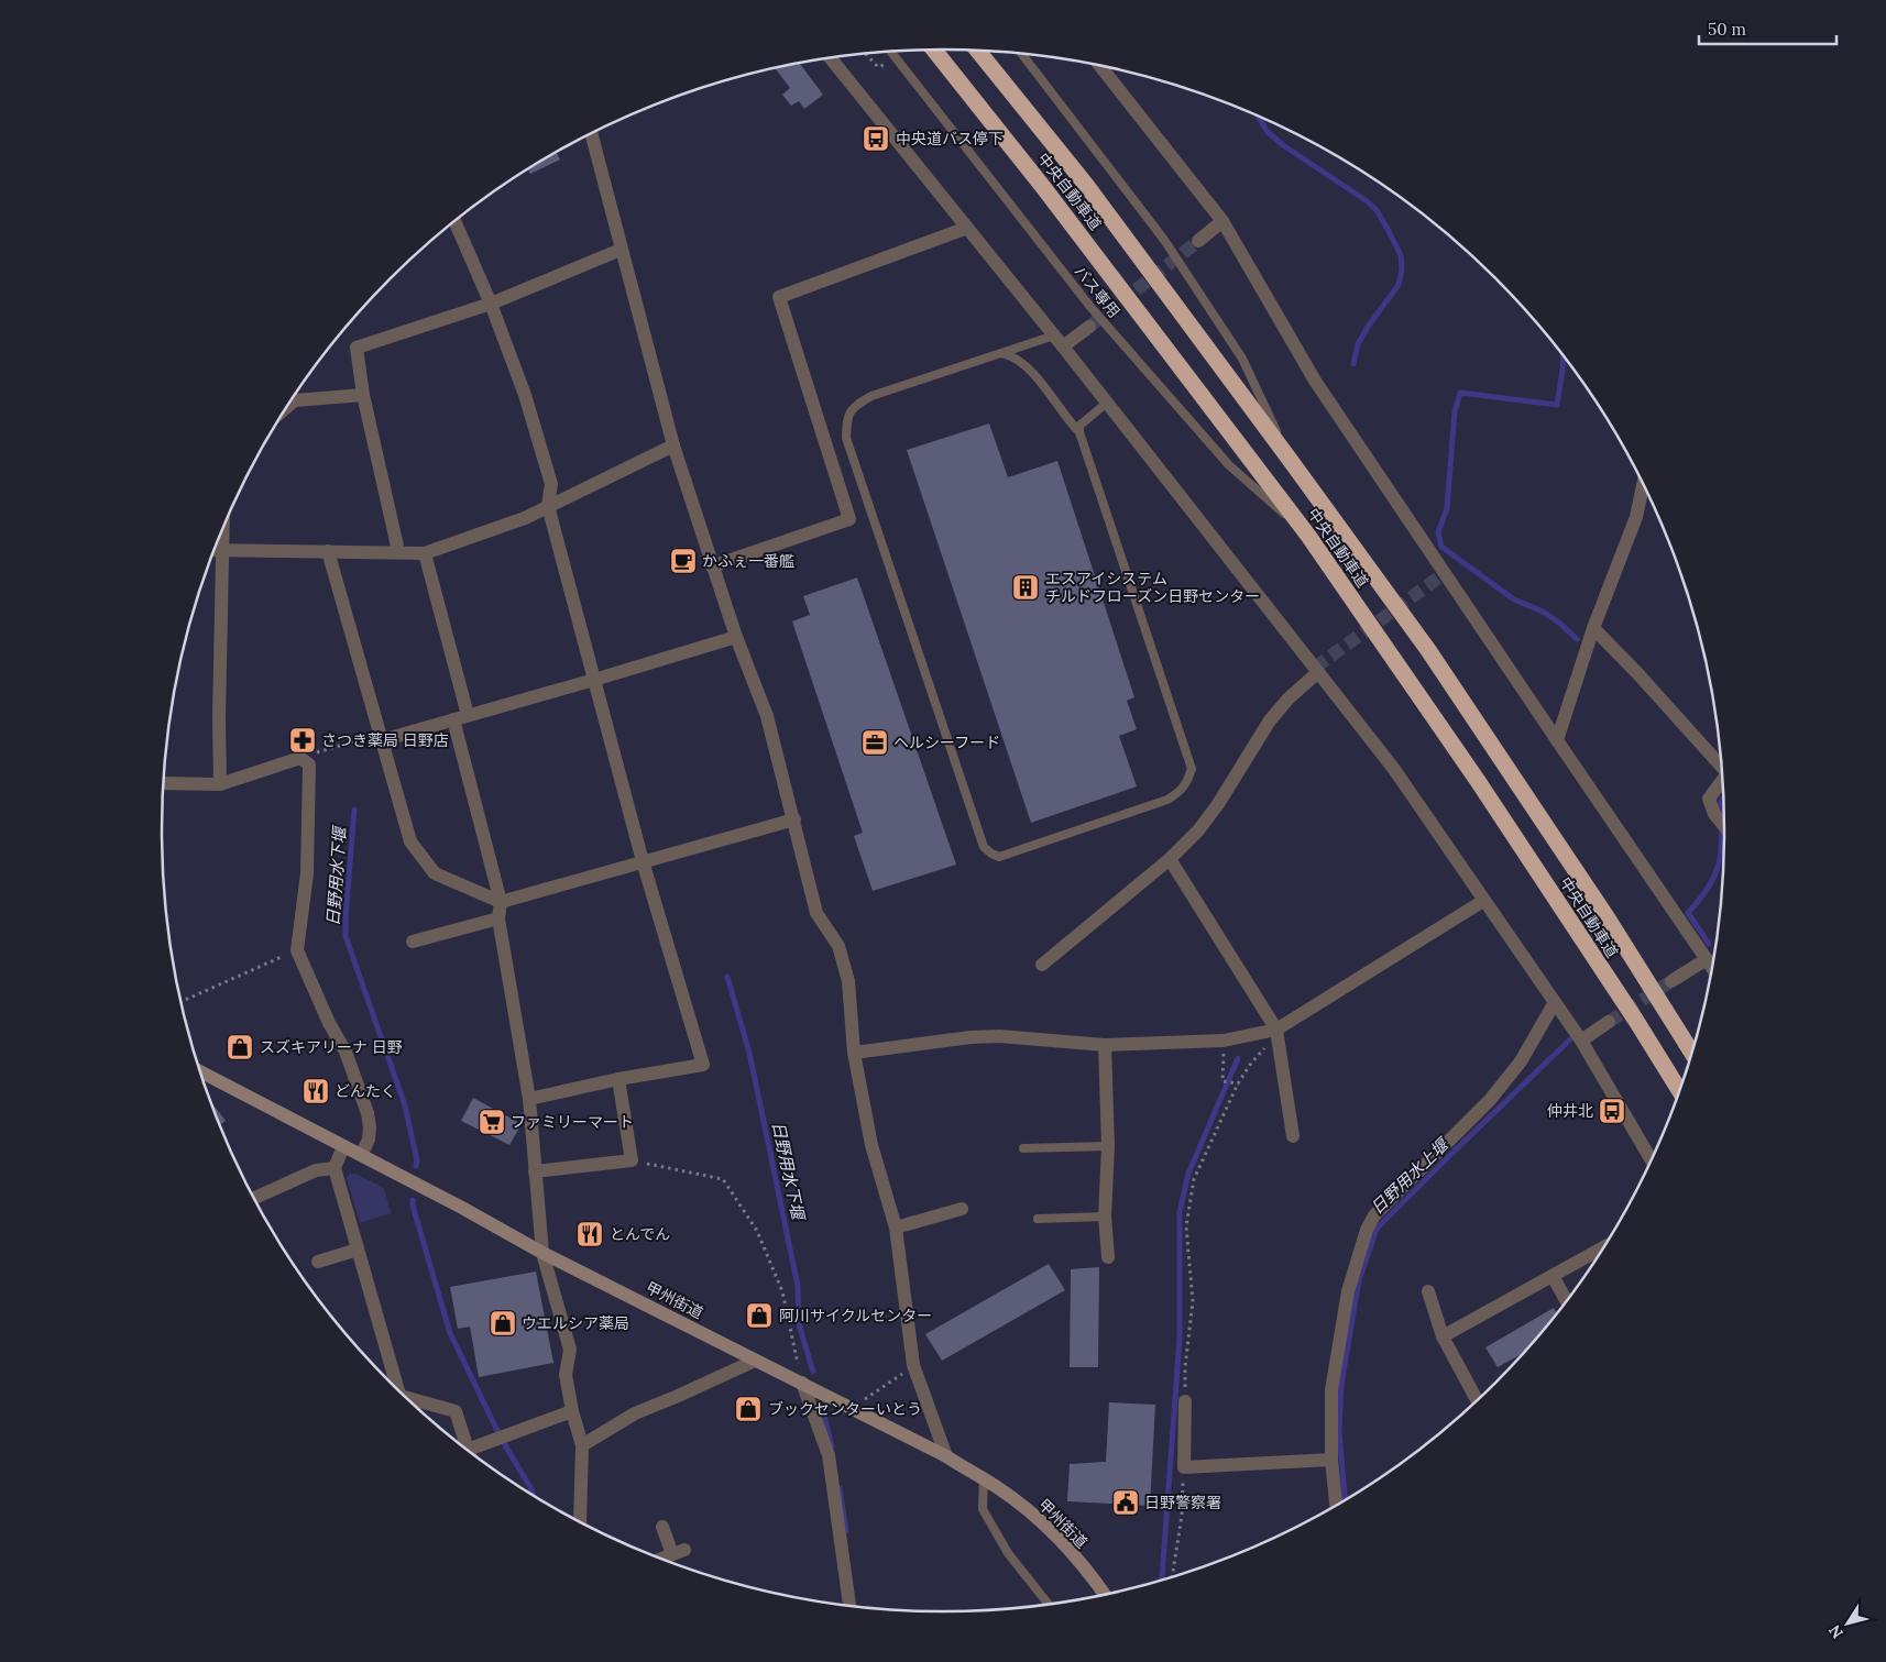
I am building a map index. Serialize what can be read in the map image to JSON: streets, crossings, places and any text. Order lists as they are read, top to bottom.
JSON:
{
  "streets": {
    "highway": ["中央自動車道"],
    "main road": ["甲州街道"],
    "lane": ["バス専用"]
  },
  "crossings": [
    ["中央自動車道", "バス専用"]
  ],
  "water": ["日野用水下堰", "日野用水上堰"],
  "places": {
    "bus stop": ["中央道バス停下", "仲井北"],
    "cafe": ["かふぇ一番艦"],
    "building": ["エスアイシステム チルドフローズン日野センター"],
    "pharmacy": ["さつき薬局 日野店"],
    "office": ["ヘルシーフード"],
    "shop": [
      "スズキアリーナ 日野",
      "阿川サイクルセンター",
      "ウエルシア薬局",
      "ブックセンターいとう"
    ],
    "restaurant": ["どんたく", "とんでん"],
    "supermarket": ["ファミリーマート"],
    "public building": ["日野警察署"]
  },
  "scale_bar": "50 m",
  "north": "bottom left"
}
